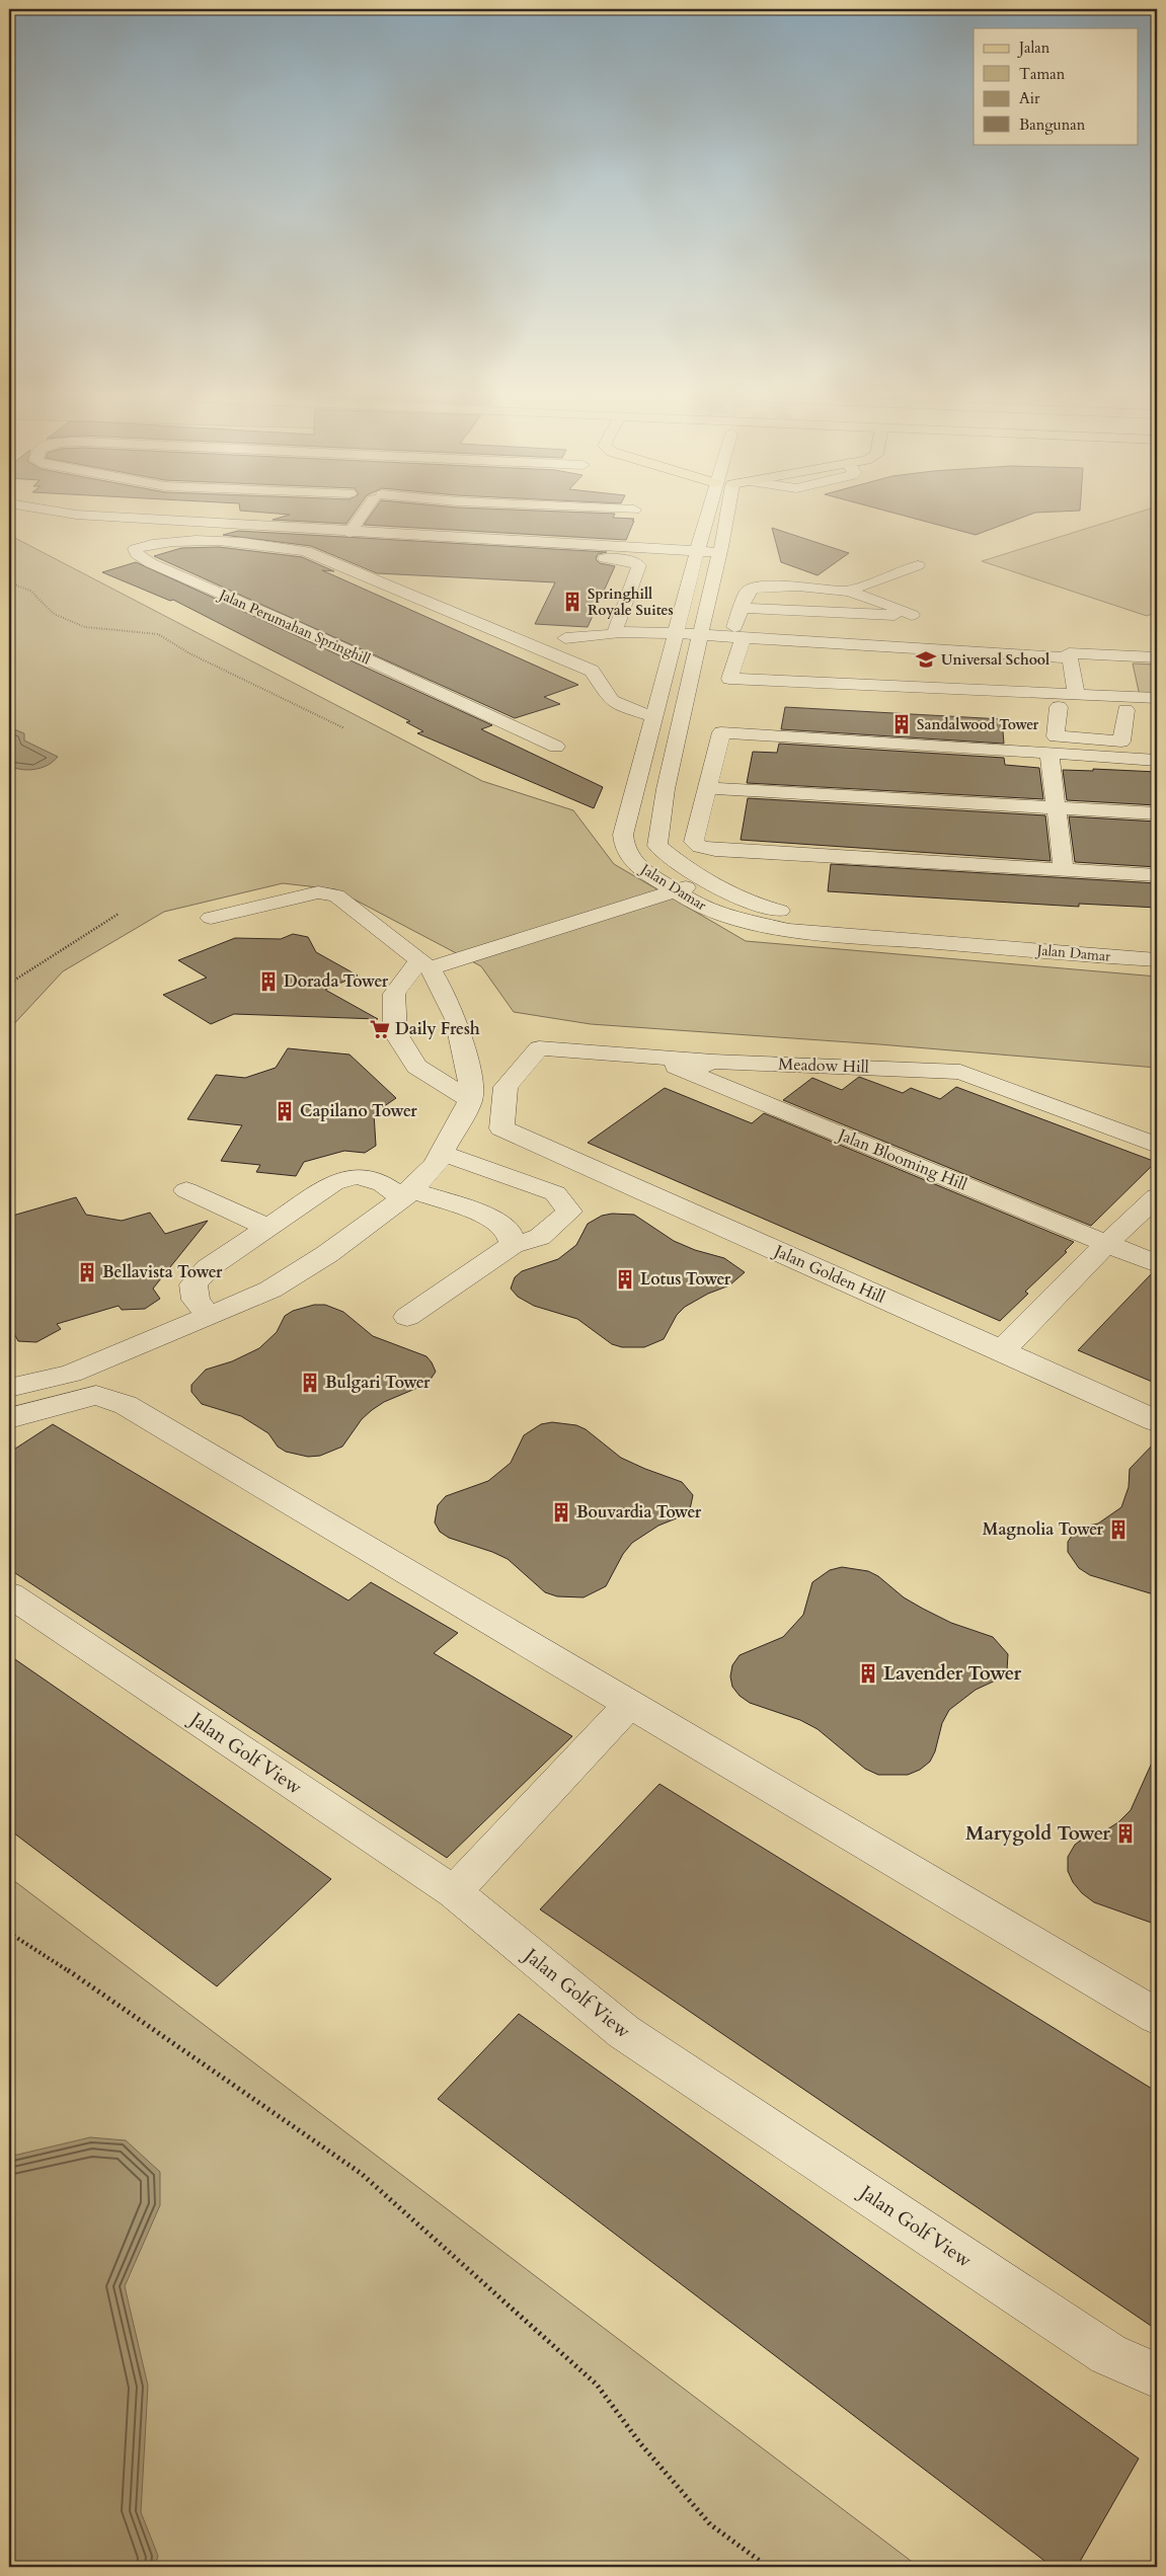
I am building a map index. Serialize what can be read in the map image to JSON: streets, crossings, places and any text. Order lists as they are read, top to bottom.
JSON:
{
  "streets": {
    "street": [
      "Jalan Perumahan Springhill",
      "Jalan Damar",
      "Meadow Hill",
      "Jalan Blooming Hill",
      "Jalan Golden Hill",
      "Jalan Golf View"
    ]
  },
  "crossings": [
    ["Jalan Perumahan Springhill", "Jalan Damar"],
    ["Meadow Hill", "Jalan Blooming Hill"],
    ["Meadow Hill", "Jalan Golden Hill"]
  ],
  "places": {
    "building": [
      "Springhill Royale Suites",
      "Sandalwood Tower",
      "Dorada Tower",
      "Capilano Tower",
      "Bellavista Tower",
      "Lotus Tower",
      "Bulgari Tower",
      "Bouvardia Tower",
      "Magnolia Tower",
      "Lavender Tower",
      "Marygold Tower"
    ],
    "school or university": ["Universal School"],
    "supermarket": ["Daily Fresh"]
  },
  "legend": [
    "Jalan",
    "Taman",
    "Air",
    "Bangunan"
  ]
}
